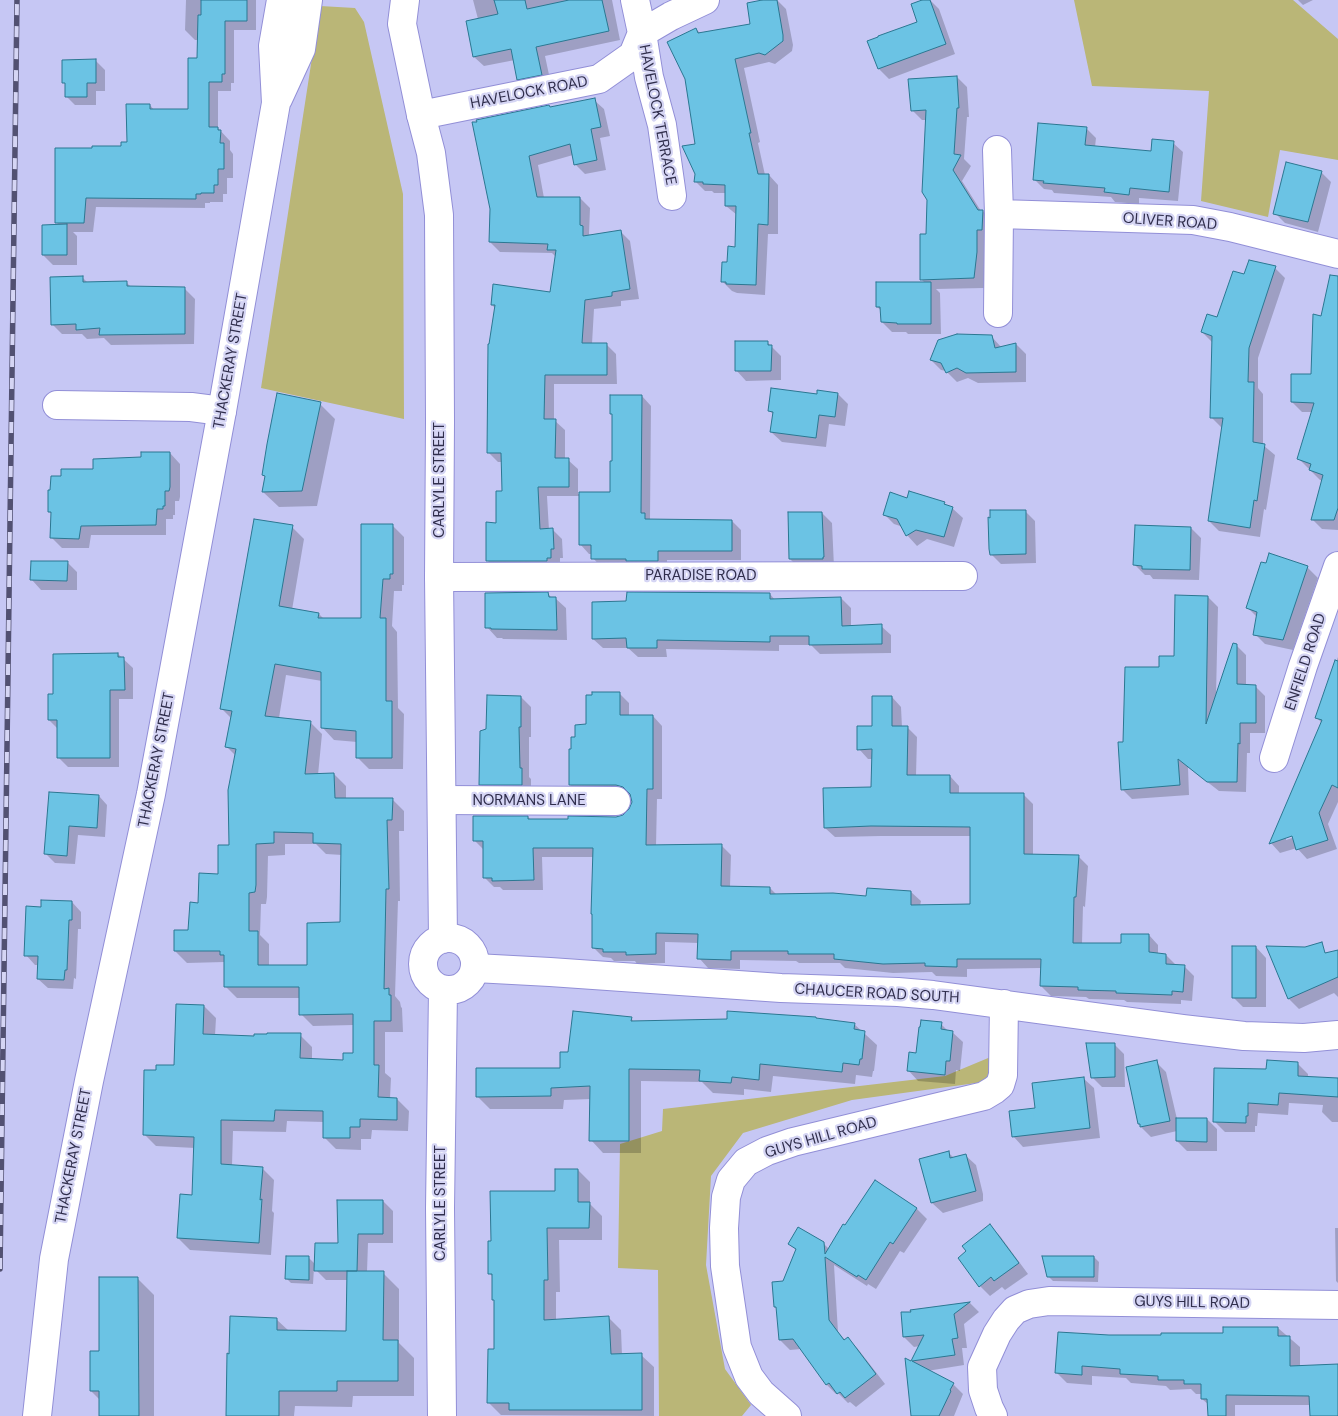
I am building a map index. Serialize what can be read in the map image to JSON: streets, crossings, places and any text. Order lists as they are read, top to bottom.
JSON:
{
  "streets": {
    "street": [
      "HAVELOCK ROAD",
      "HAVELOCK TERRACE",
      "OLIVER ROAD",
      "THACKERAY STREET",
      "CARLYLE STREET",
      "PARADISE ROAD",
      "ENFIELD ROAD",
      "NORMANS LANE",
      "CHAUCER ROAD SOUTH",
      "GUYS HILL ROAD"
    ]
  },
  "crossings": [
    ["HAVELOCK ROAD", "HAVELOCK TERRACE"],
    ["HAVELOCK ROAD", "CARLYLE STREET"],
    ["CARLYLE STREET", "PARADISE ROAD"],
    ["CARLYLE STREET", "NORMANS LANE"],
    ["CARLYLE STREET", "CHAUCER ROAD SOUTH"],
    ["CHAUCER ROAD SOUTH", "GUYS HILL ROAD"]
  ]
}
